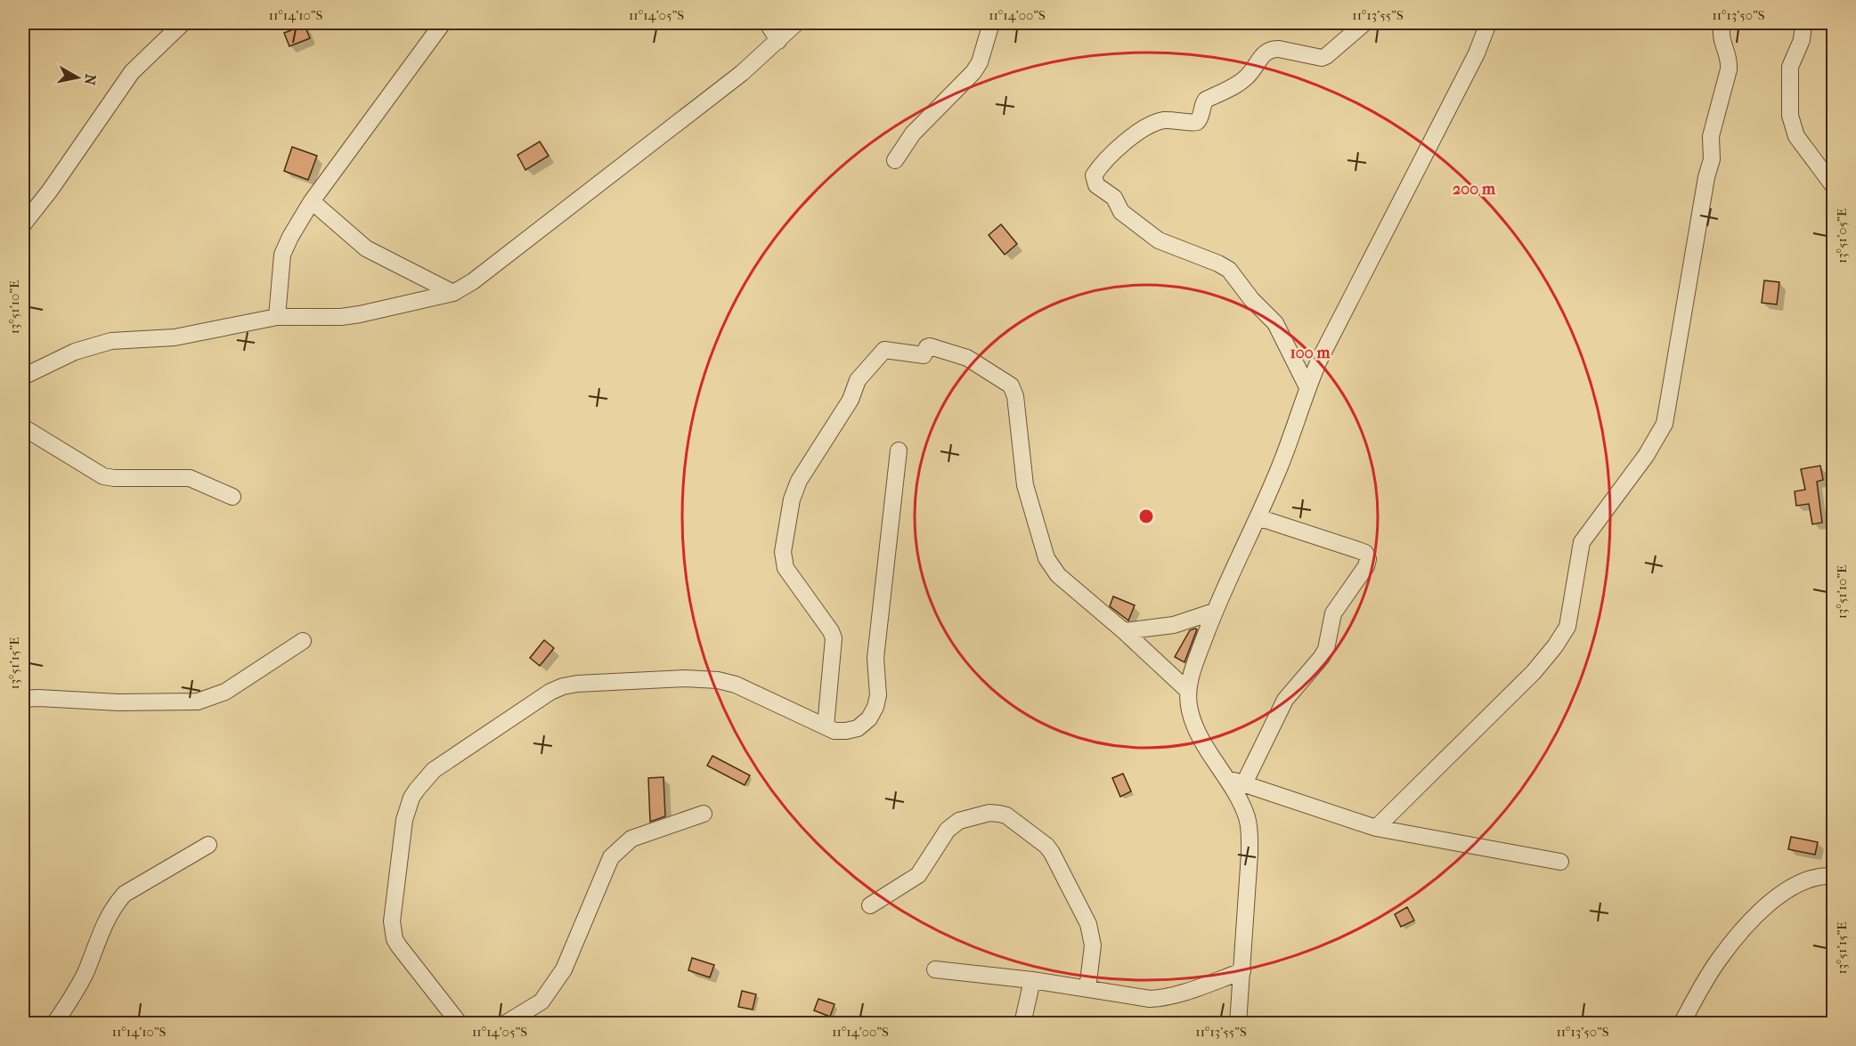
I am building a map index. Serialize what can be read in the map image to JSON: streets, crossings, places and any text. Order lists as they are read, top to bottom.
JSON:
{
  "north": "right",
  "coordinates": [
    "11°14'10\"S",
    "11°14'05\"S",
    "11°14'00\"S",
    "11°13'55\"S",
    "11°13'50\"S",
    "13°51'05\"E",
    "13°51'10\"E",
    "13°51'15\"E"
  ],
  "rings": ["200 m", "100 m"]
}
